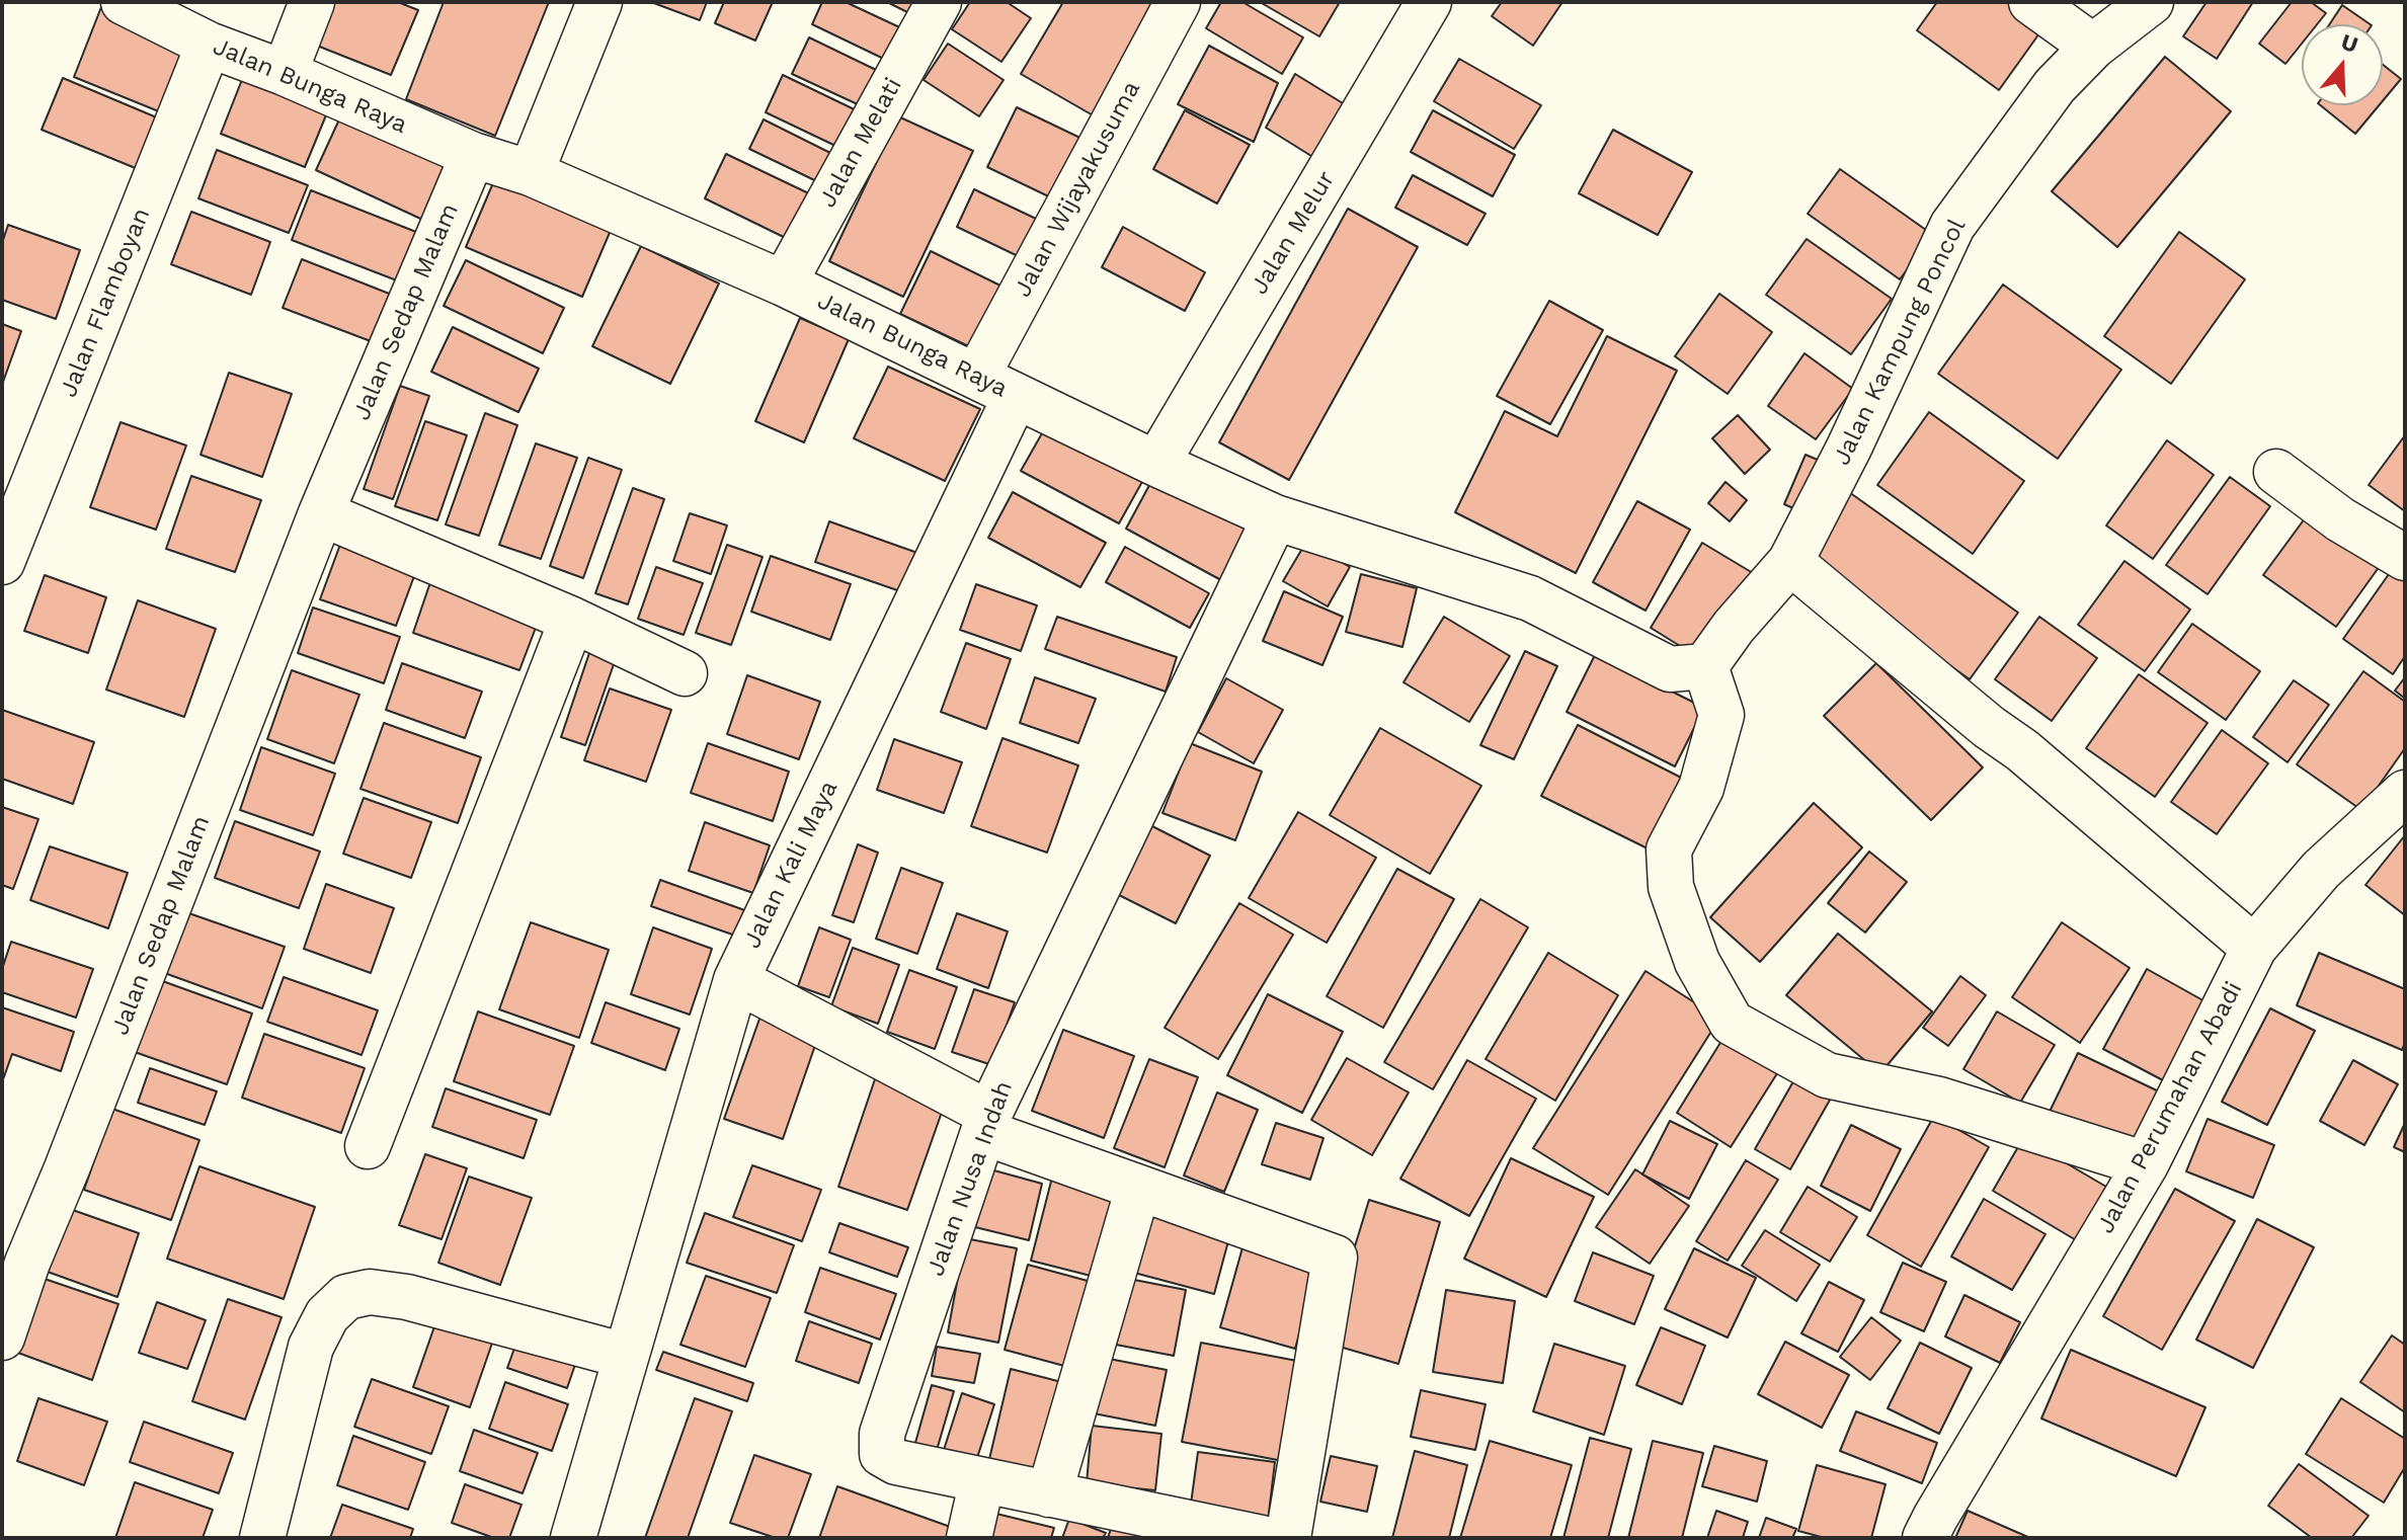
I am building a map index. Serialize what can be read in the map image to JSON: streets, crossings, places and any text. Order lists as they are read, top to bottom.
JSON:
{
  "streets": {
    "street": [
      "Jalan Bunga Raya",
      "Jalan Melati",
      "Jalan Wijayakusuma",
      "Jalan Melur",
      "Jalan Flamboyan",
      "Jalan Sedap Malam",
      "Jalan Kampung Poncol",
      "Jalan Kali Maya",
      "Jalan Perumahan Abadi",
      "Jalan Nusa Indah"
    ]
  },
  "crossings": [
    ["Jalan Bunga Raya", "Jalan Melati"],
    ["Jalan Bunga Raya", "Jalan Wijayakusuma"],
    ["Jalan Bunga Raya", "Jalan Melur"],
    ["Jalan Bunga Raya", "Jalan Flamboyan"],
    ["Jalan Bunga Raya", "Jalan Sedap Malam"],
    ["Jalan Bunga Raya", "Jalan Kampung Poncol"],
    ["Jalan Bunga Raya", "Jalan Kali Maya"],
    ["Jalan Bunga Raya", "Jalan Nusa Indah"]
  ],
  "north": "top"
}
